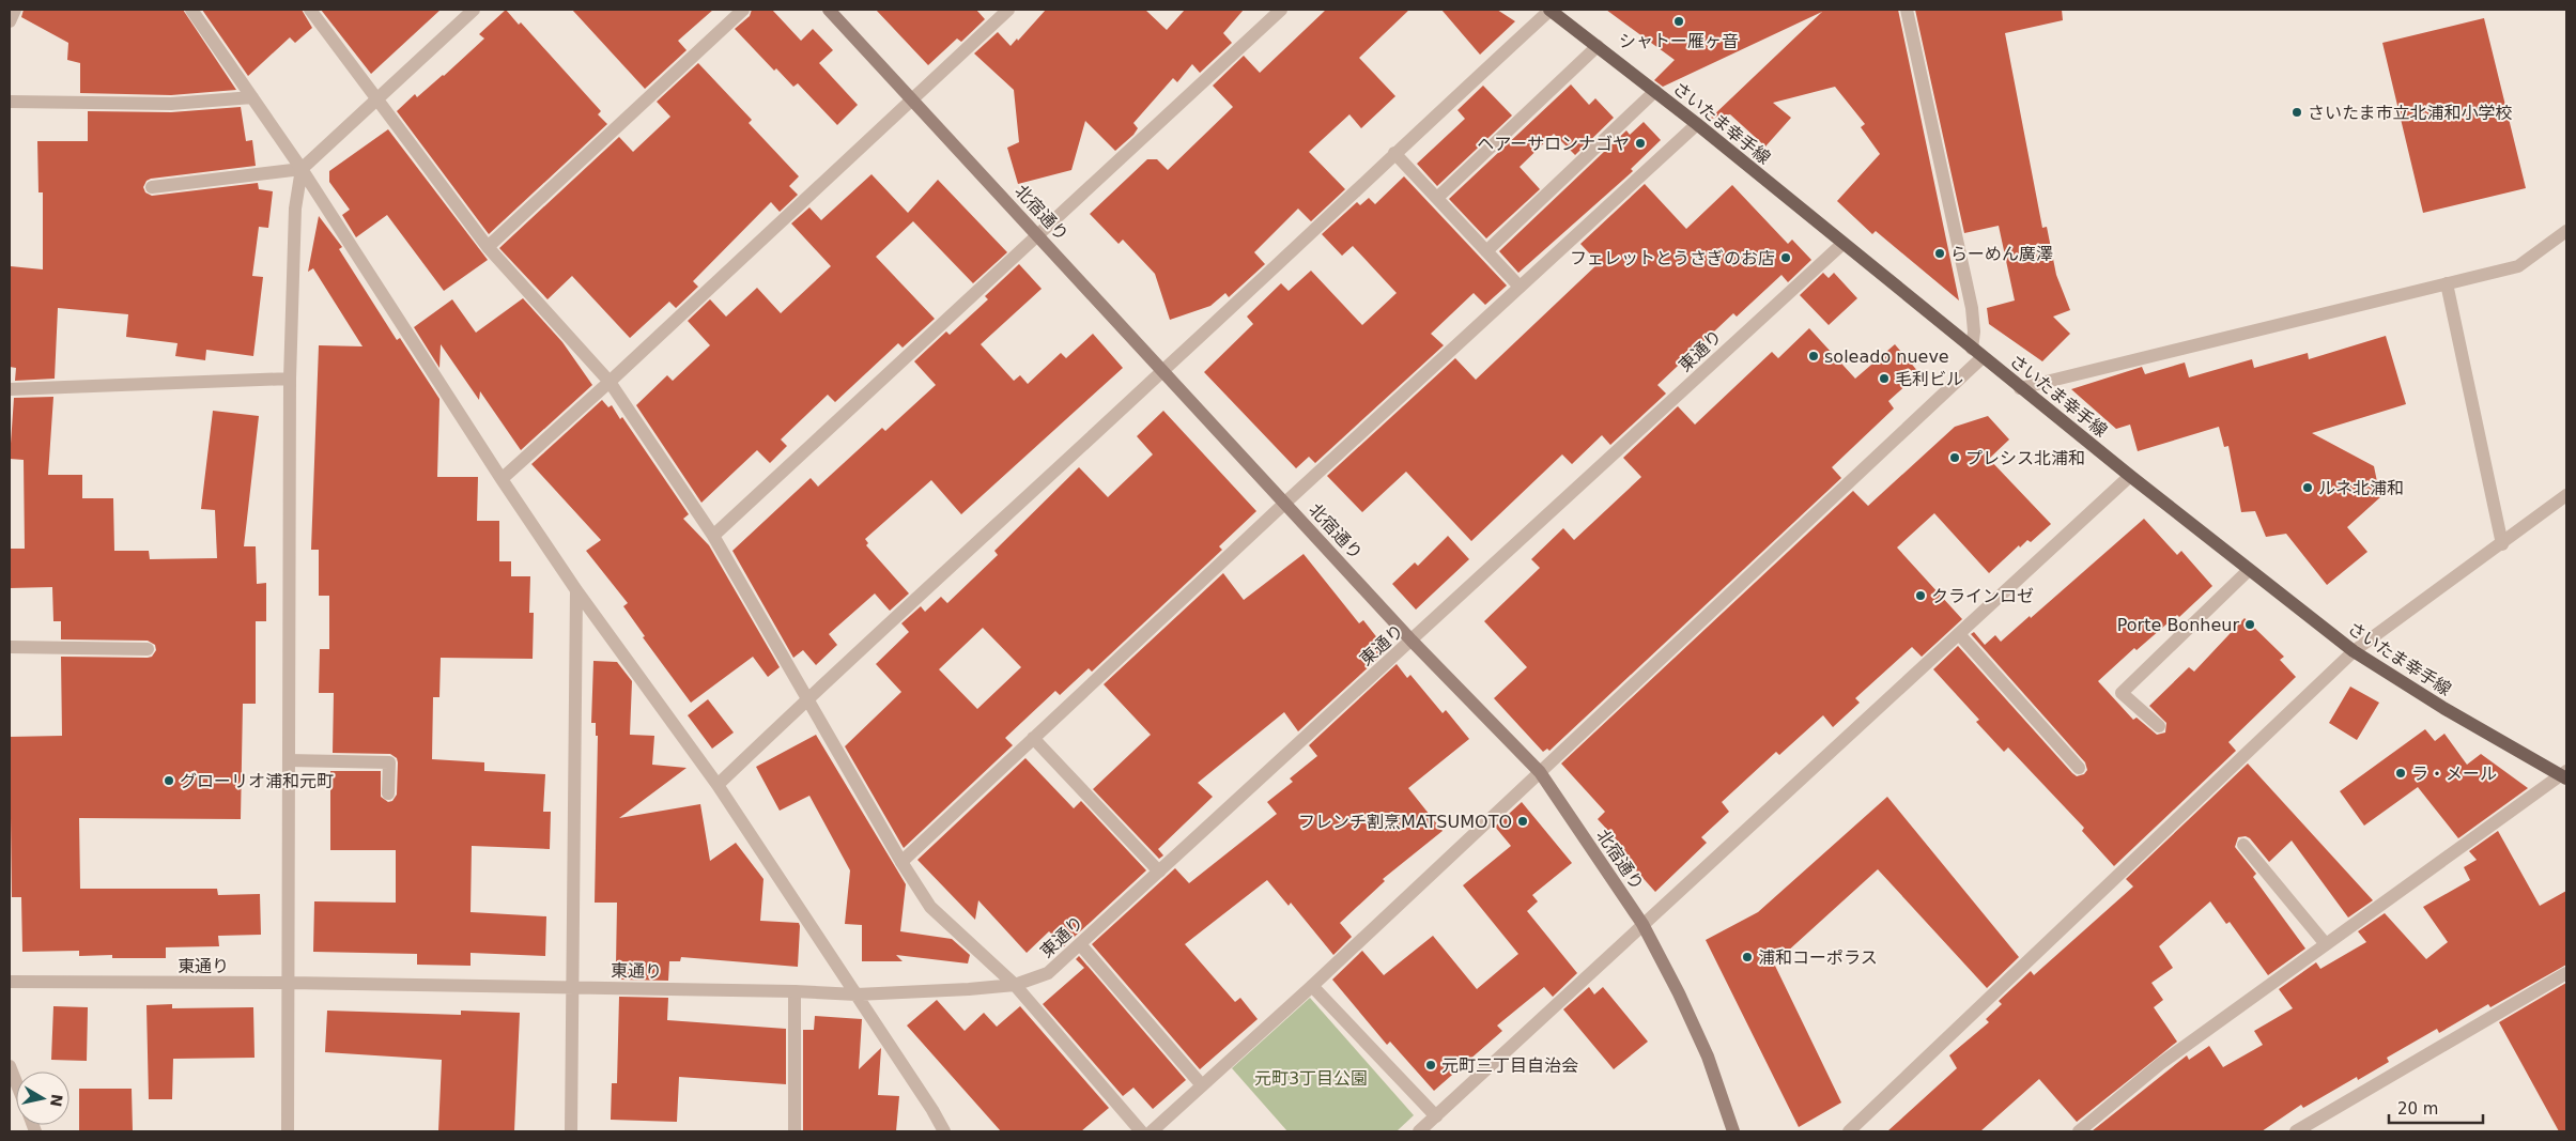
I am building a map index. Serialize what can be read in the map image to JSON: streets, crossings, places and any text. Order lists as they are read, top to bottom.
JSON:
{
  "streets": {
    "main road": ["さいたま幸手線"],
    "street": ["北宿通り", "東通り"]
  },
  "crossings": [
    ["さいたま幸手線", "東通り"],
    ["北宿通り", "東通り"]
  ],
  "parks": ["元町3丁目公園"],
  "places": [
    "シャトー雁ヶ音",
    "さいたま市立北浦和小学校",
    "ヘアーサロンナゴヤ",
    "らーめん廣澤",
    "フェレットとうさぎのお店",
    "soleado nueve",
    "毛利ビル",
    "プレシス北浦和",
    "ルネ北浦和",
    "クラインロゼ",
    "Porte Bonheur",
    "ラ・メール",
    "グローリオ浦和元町",
    "フレンチ割烹MATSUMOTO",
    "浦和コーポラス",
    "元町三丁目自治会"
  ],
  "scale_bar": "20 m",
  "north": "right"
}
